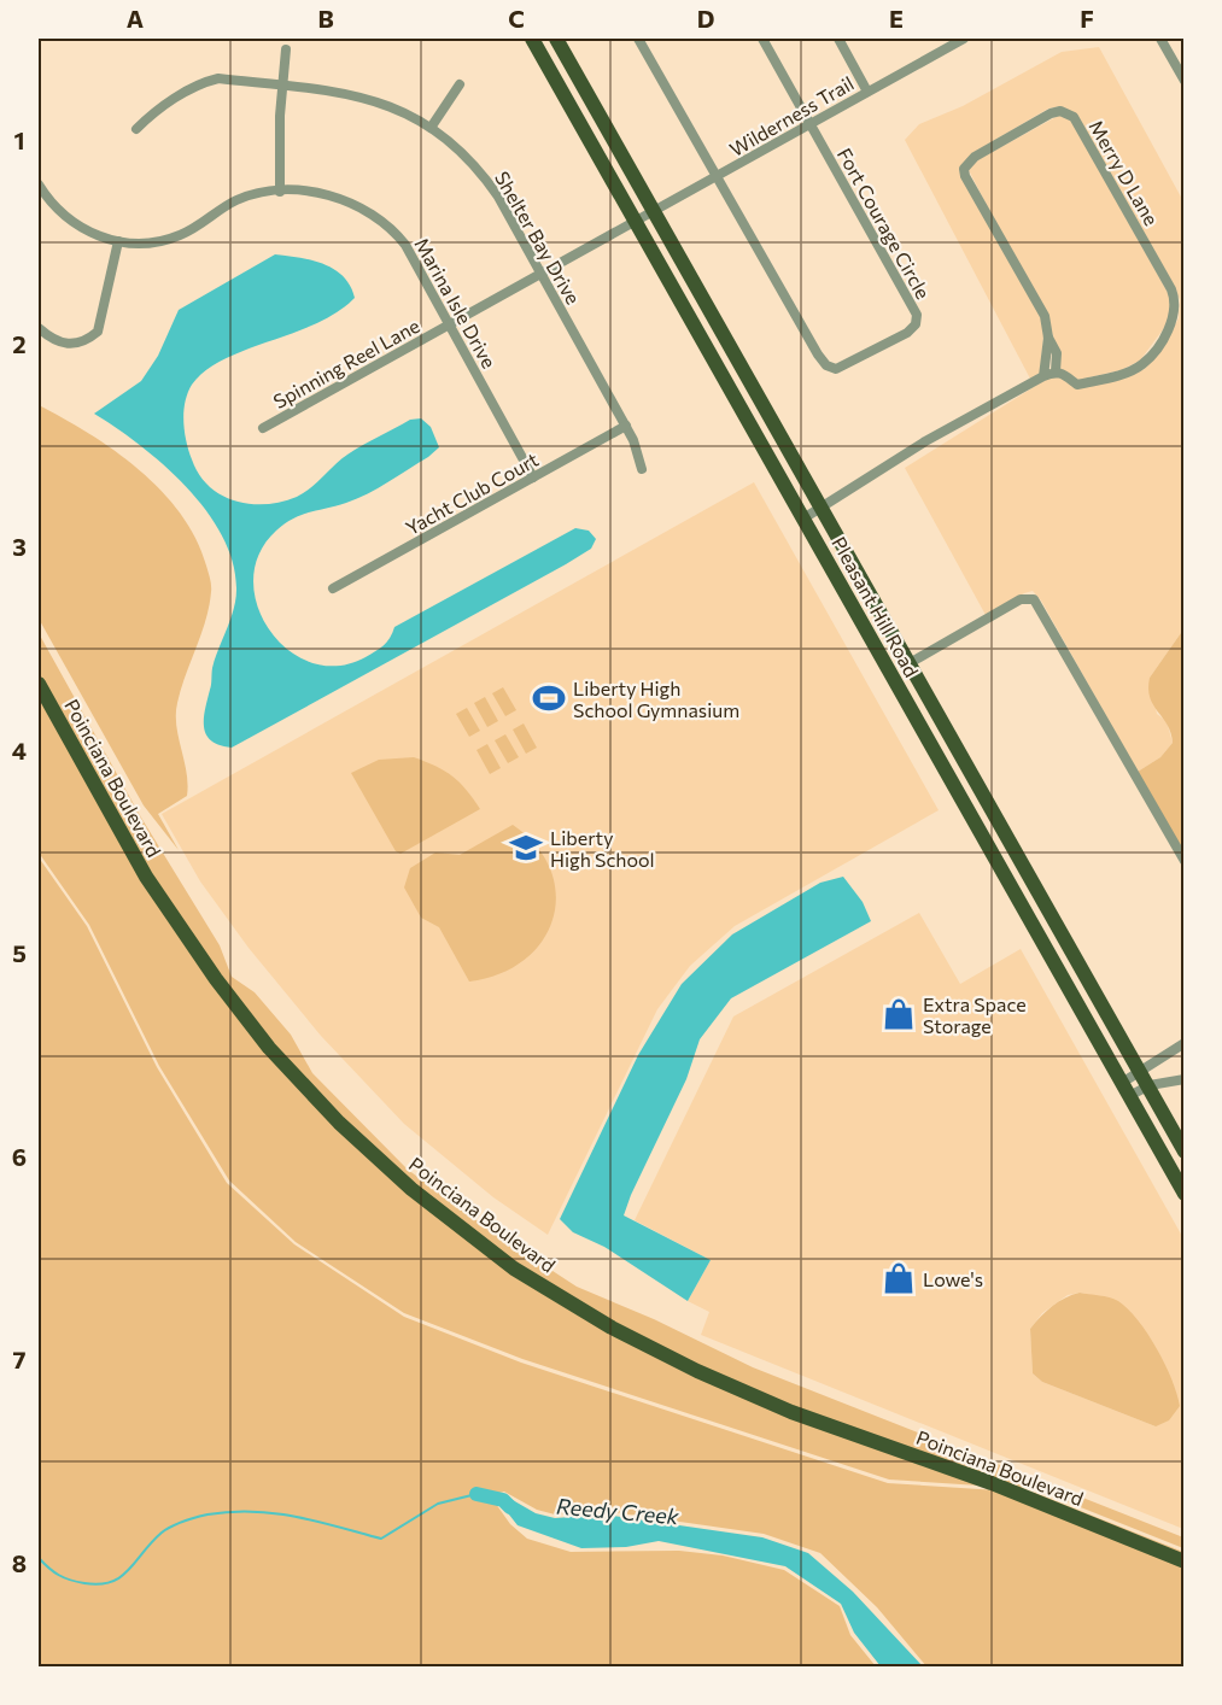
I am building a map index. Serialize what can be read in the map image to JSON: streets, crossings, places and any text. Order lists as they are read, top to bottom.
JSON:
{
  "streets": {
    "main road": ["Pleasant Hill Road", "Poinciana Boulevard"],
    "street": [
      "Wilderness Trail",
      "Merry D Lane",
      "Fort Courage Circle",
      "Shelter Bay Drive",
      "Marina Isle Drive",
      "Spinning Reel Lane",
      "Yacht Club Court"
    ]
  },
  "crossings": [
    ["Wilderness Trail", "Fort Courage Circle"],
    ["Wilderness Trail", "Spinning Reel Lane"],
    ["Wilderness Trail", "Pleasant Hill Road"],
    ["Shelter Bay Drive", "Spinning Reel Lane"],
    ["Shelter Bay Drive", "Yacht Club Court"],
    ["Marina Isle Drive", "Spinning Reel Lane"],
    ["Marina Isle Drive", "Yacht Club Court"],
    ["Spinning Reel Lane", "Pleasant Hill Road"]
  ],
  "water": ["Reedy Creek"],
  "places": {
    "sports": ["Liberty High School Gymnasium"],
    "school or university": ["Liberty High School"],
    "shop": ["Extra Space Storage", "Lowe's"]
  },
  "grid": {
    "columns": [
      "A",
      "B",
      "C",
      "D",
      "E",
      "F"
    ],
    "rows": [
      "1",
      "2",
      "3",
      "4",
      "5",
      "6",
      "7",
      "8"
    ]
  }
}
